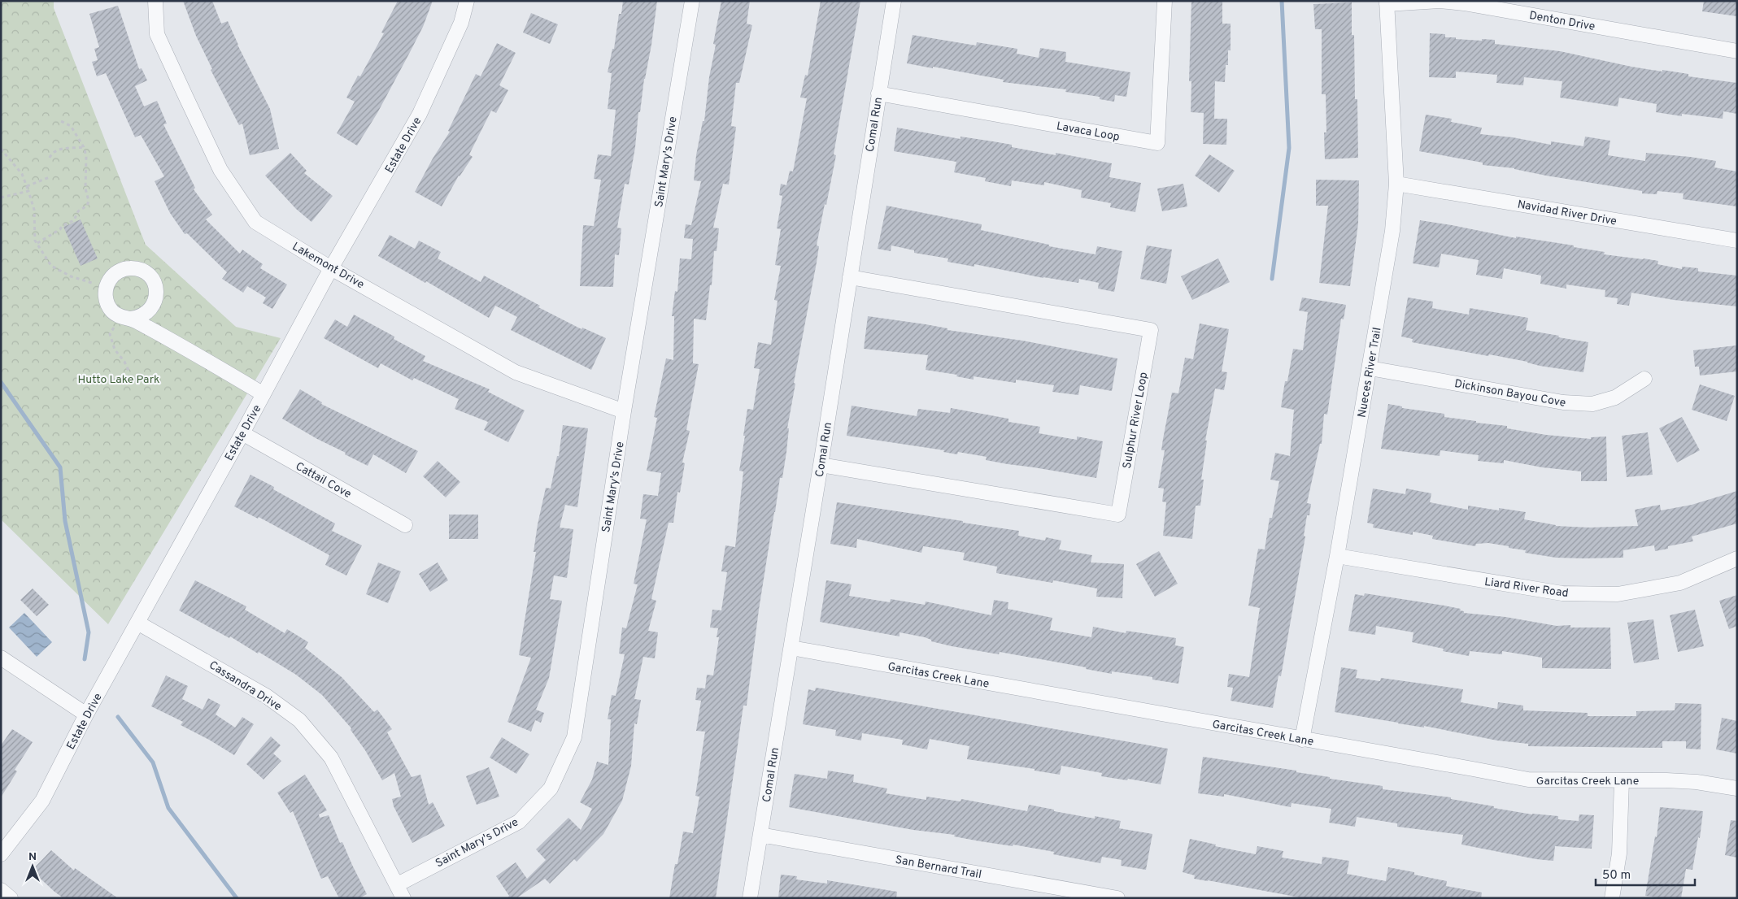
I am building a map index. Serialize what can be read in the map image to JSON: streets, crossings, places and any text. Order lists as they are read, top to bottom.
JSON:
{
  "streets": {
    "street": [
      "Denton Drive",
      "Comal Run",
      "Lavaca Loop",
      "Estate Drive",
      "Saint Mary's Drive",
      "Navidad River Drive",
      "Lakemont Drive",
      "Nueces River Trail",
      "Dickinson Bayou Cove",
      "Sulphur River Loop",
      "Cattail Cove",
      "Liard River Road",
      "Garcitas Creek Lane",
      "Cassandra Drive",
      "San Bernard Trail"
    ]
  },
  "crossings": [
    ["Denton Drive", "Nueces River Trail"],
    ["Comal Run", "Lavaca Loop"],
    ["Comal Run", "Sulphur River Loop"],
    ["Comal Run", "Garcitas Creek Lane"],
    ["Comal Run", "San Bernard Trail"],
    ["Estate Drive", "Lakemont Drive"],
    ["Estate Drive", "Cattail Cove"],
    ["Estate Drive", "Cassandra Drive"],
    ["Saint Mary's Drive", "Lakemont Drive"],
    ["Saint Mary's Drive", "Cassandra Drive"],
    ["Navidad River Drive", "Nueces River Trail"],
    ["Nueces River Trail", "Dickinson Bayou Cove"],
    ["Nueces River Trail", "Liard River Road"],
    ["Nueces River Trail", "Garcitas Creek Lane"]
  ],
  "parks": ["Hutto Lake Park"],
  "scale_bar": "50 m",
  "north": "top"
}
